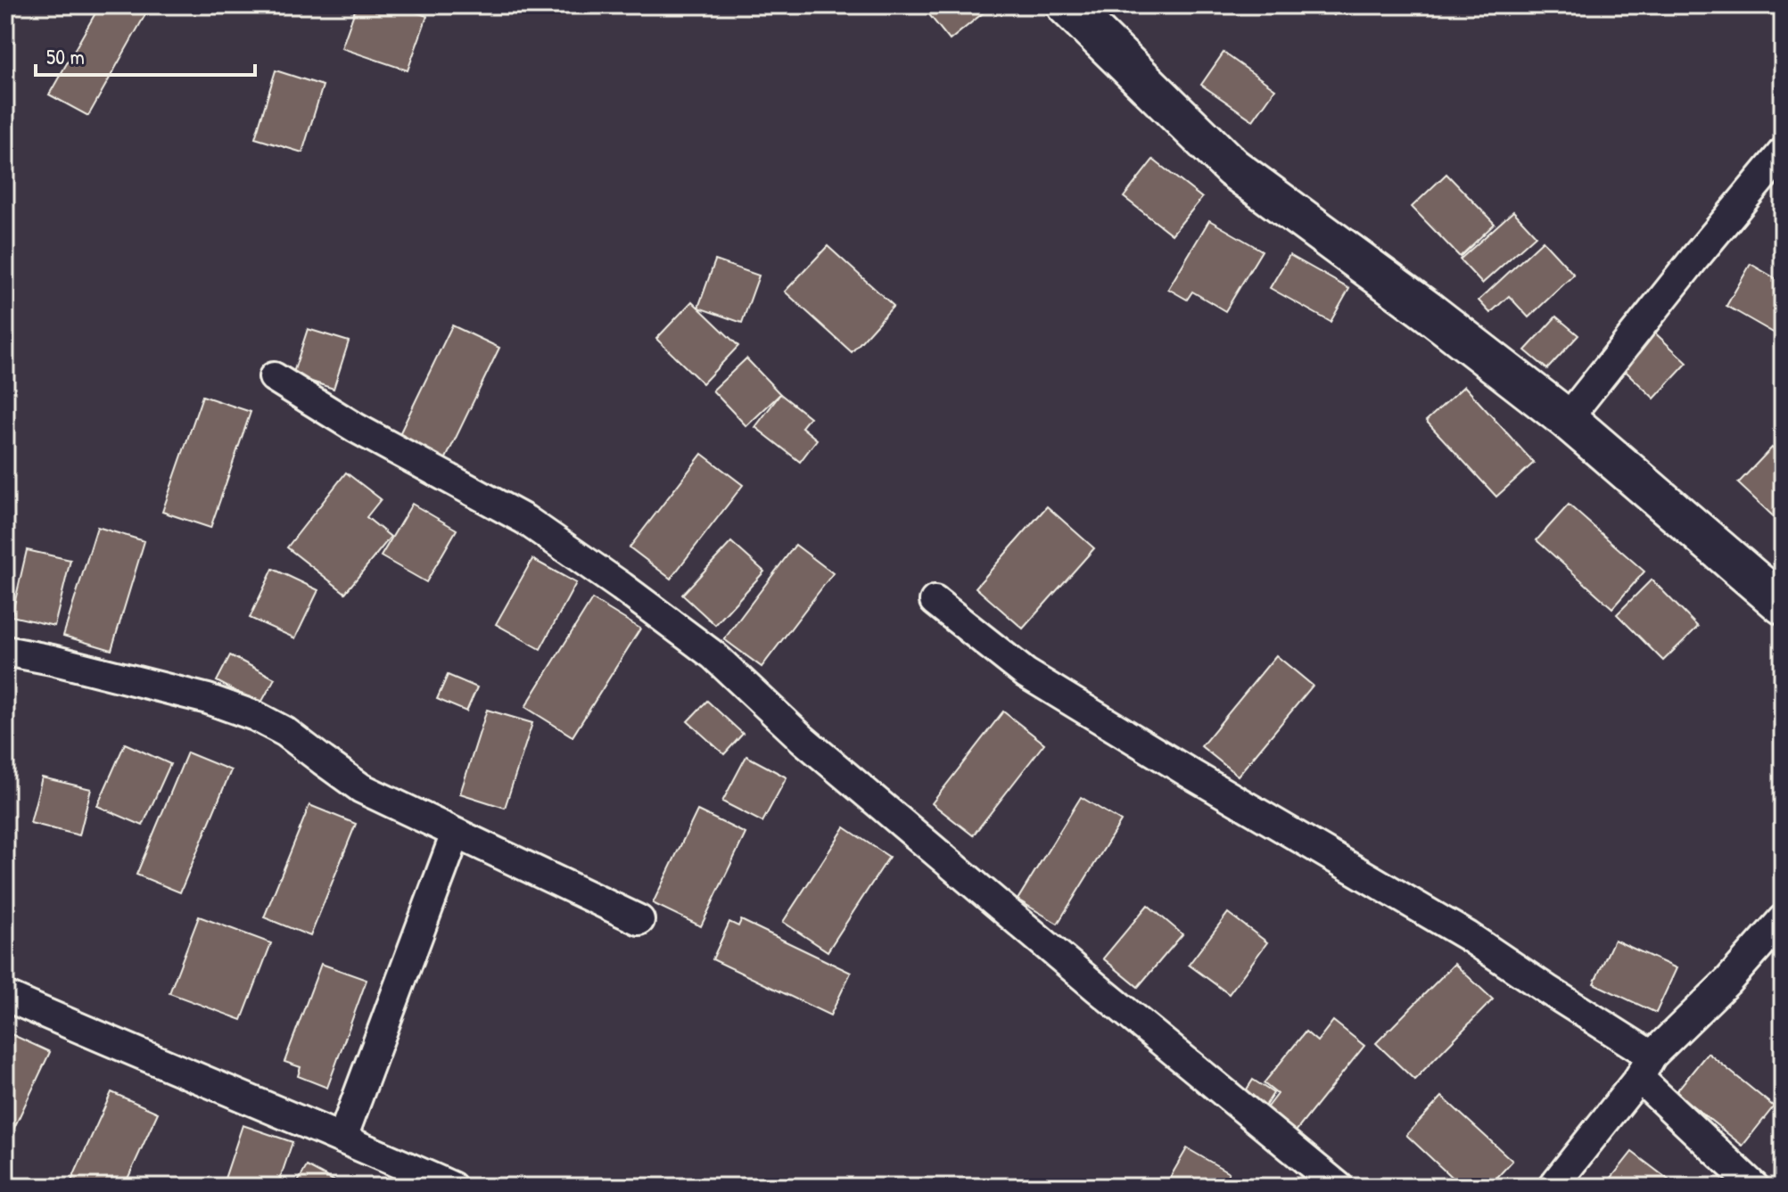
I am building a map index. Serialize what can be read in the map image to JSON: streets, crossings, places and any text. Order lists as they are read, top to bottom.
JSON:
{
  "scale_bar": "50 m"
}
